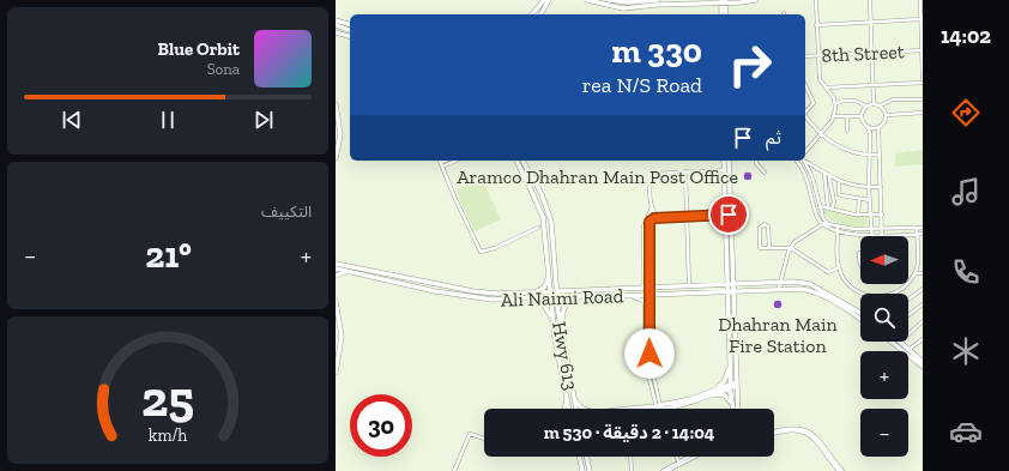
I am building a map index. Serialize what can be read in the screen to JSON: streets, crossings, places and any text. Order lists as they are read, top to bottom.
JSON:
{
  "streets": {
    "main road": ["Ali Naimi Road", "Hwy 613"],
    "street": ["8th Street"]
  },
  "crossings": [
    ["Ali Naimi Road", "Hwy 613"]
  ],
  "places": ["Aramco Dhahran Main Post Office", "Dhahran Main Fire Station"],
  "north": "left",
  "page": {
    "tabs": "14:02",
    "turn": ["330 m", "rea N/S Road"],
    "song": ["Blue Orbit", "Sona"],
    "then": "ثم",
    "tile": "التكييف",
    "map_buttons": ["+", "−"],
    "heat": ["−", "21°", "+"],
    "limit": "30",
    "trip": "14:04 · 2 دقيقة · 530 m",
    "gauge": ["25", "km/h"]
  }
}
